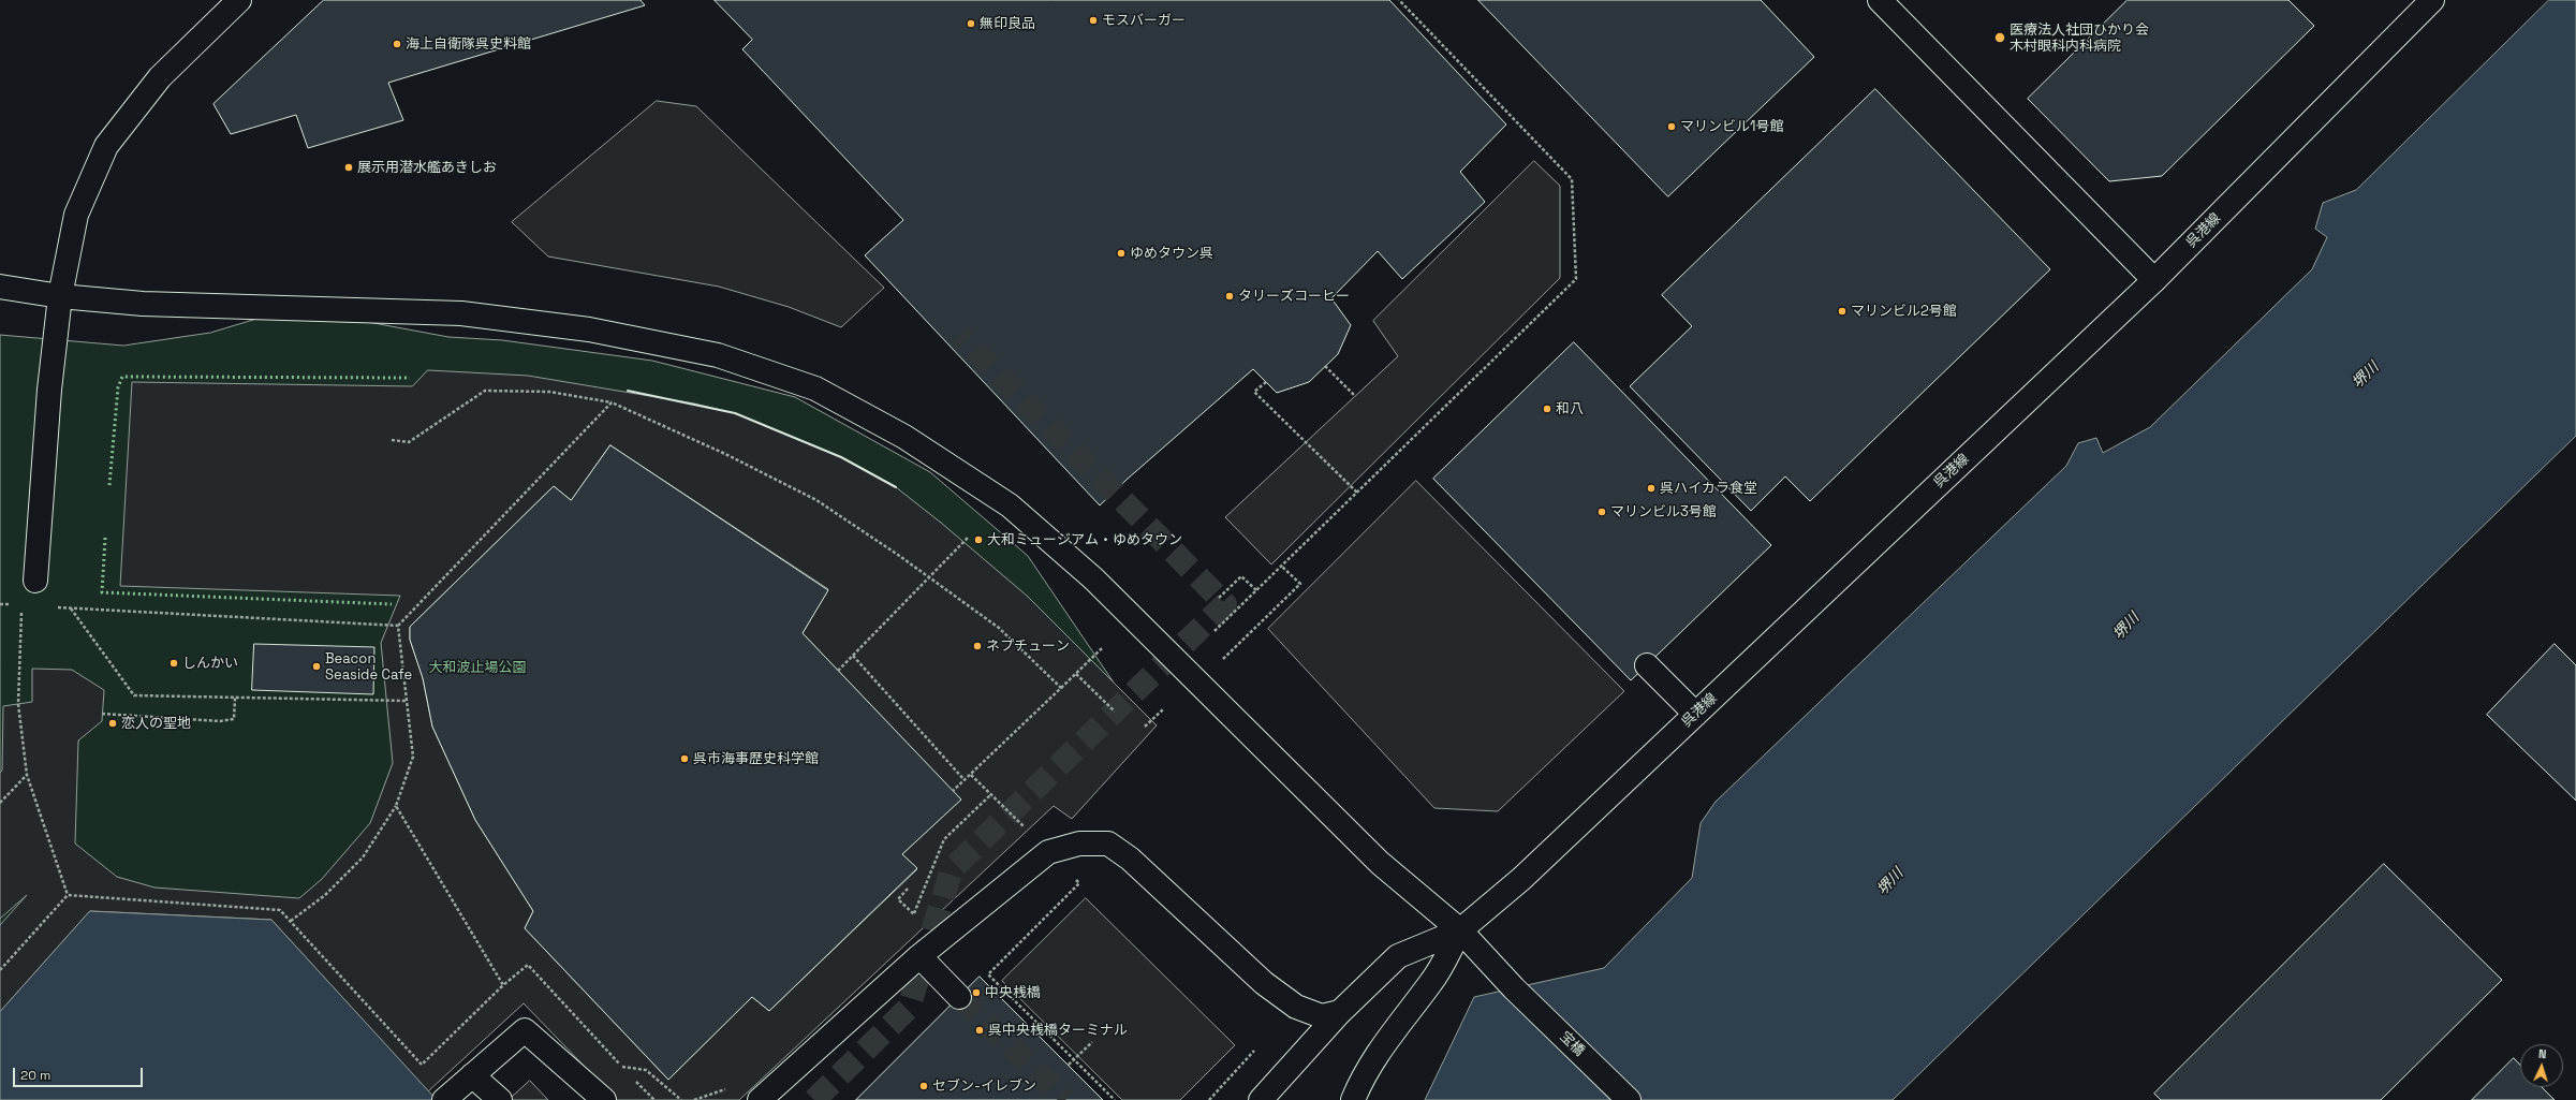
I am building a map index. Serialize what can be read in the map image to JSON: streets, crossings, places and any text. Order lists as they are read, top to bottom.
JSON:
{
  "streets": {
    "street": ["呉港線", "宝橋"]
  },
  "crossings": [
    ["呉港線", "宝橋"]
  ],
  "water": ["堺川"],
  "parks": ["大和波止場公園"],
  "places": [
    "モスバーガー",
    "無印良品",
    "医療法人社団ひかり会 木村眼科内科病院",
    "海上自衛隊呉史料館",
    "マリンビル1号館",
    "展示用潜水艦あきしお",
    "ゆめタウン呉",
    "タリーズコーヒー",
    "マリンビル2号館",
    "和八",
    "呉ハイカラ食堂",
    "マリンビル3号館",
    "大和ミュージアム・ゆめタウン",
    "ネプチューン",
    "しんかい",
    "Beacon Seaside Cafe",
    "恋人の聖地",
    "呉市海事歴史科学館",
    "中央桟橋",
    "呉中央桟橋ターミナル",
    "セブン-イレブン"
  ],
  "scale_bar": "20 m",
  "north": "top"
}
